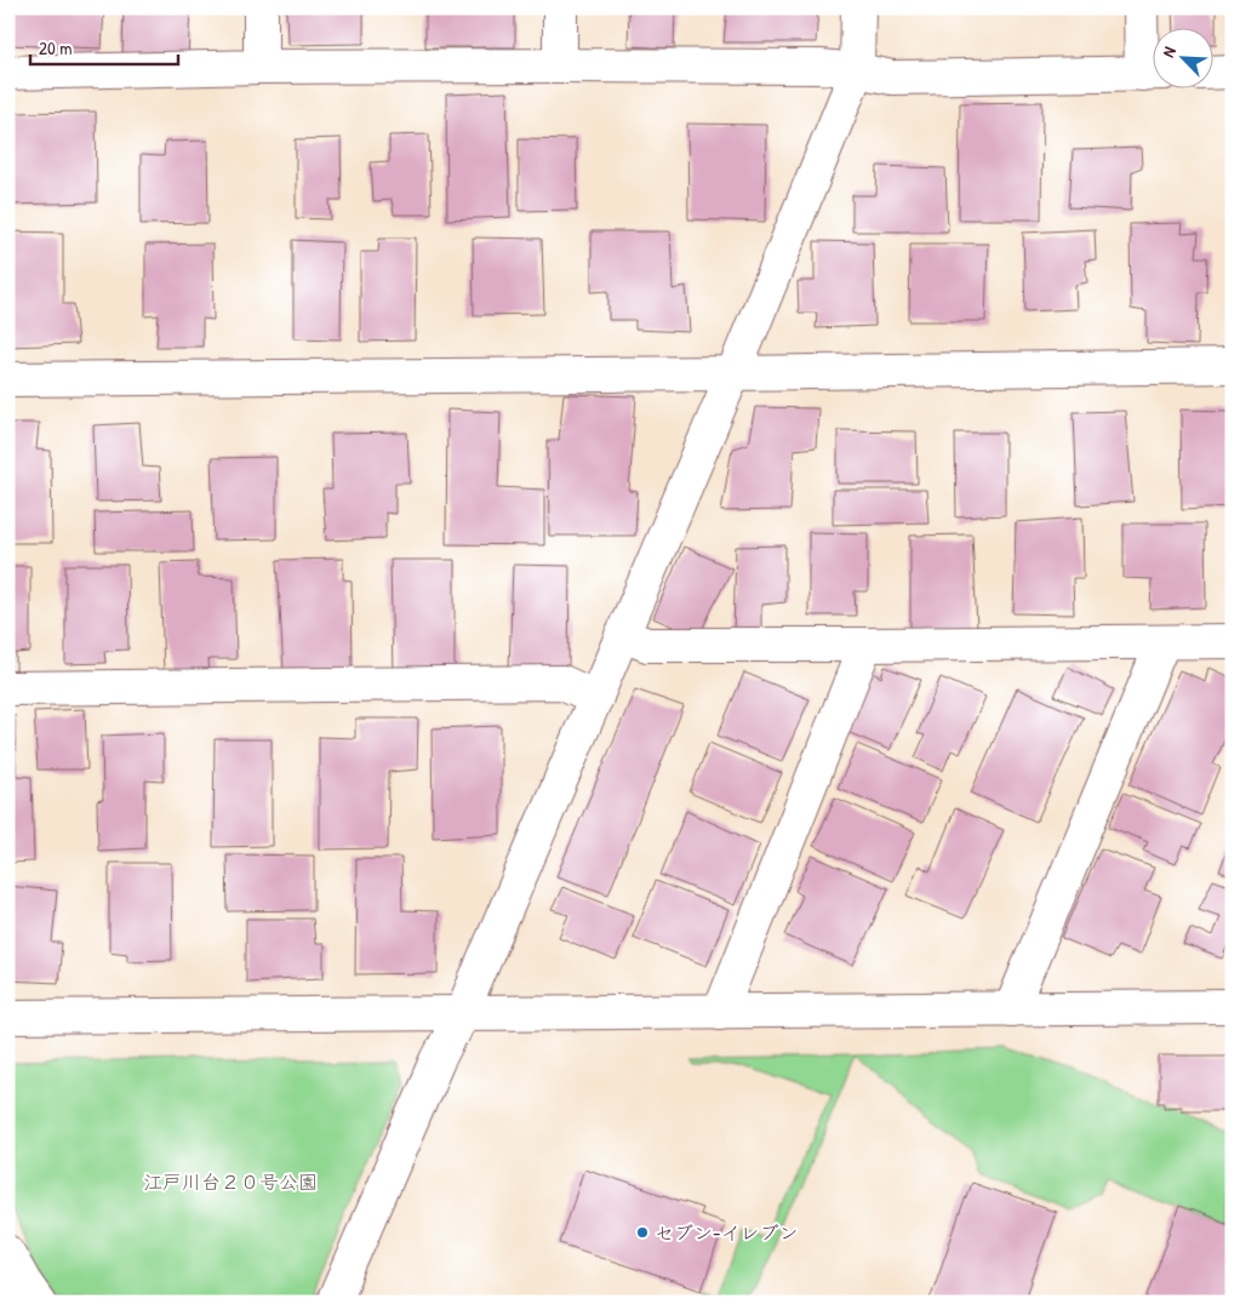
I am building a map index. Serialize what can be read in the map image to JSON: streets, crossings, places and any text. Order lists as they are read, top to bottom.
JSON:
{
  "parks": ["江戸川台２０号公園"],
  "places": ["セブン-イレブン"],
  "scale_bar": "20 m",
  "north": "top left"
}
